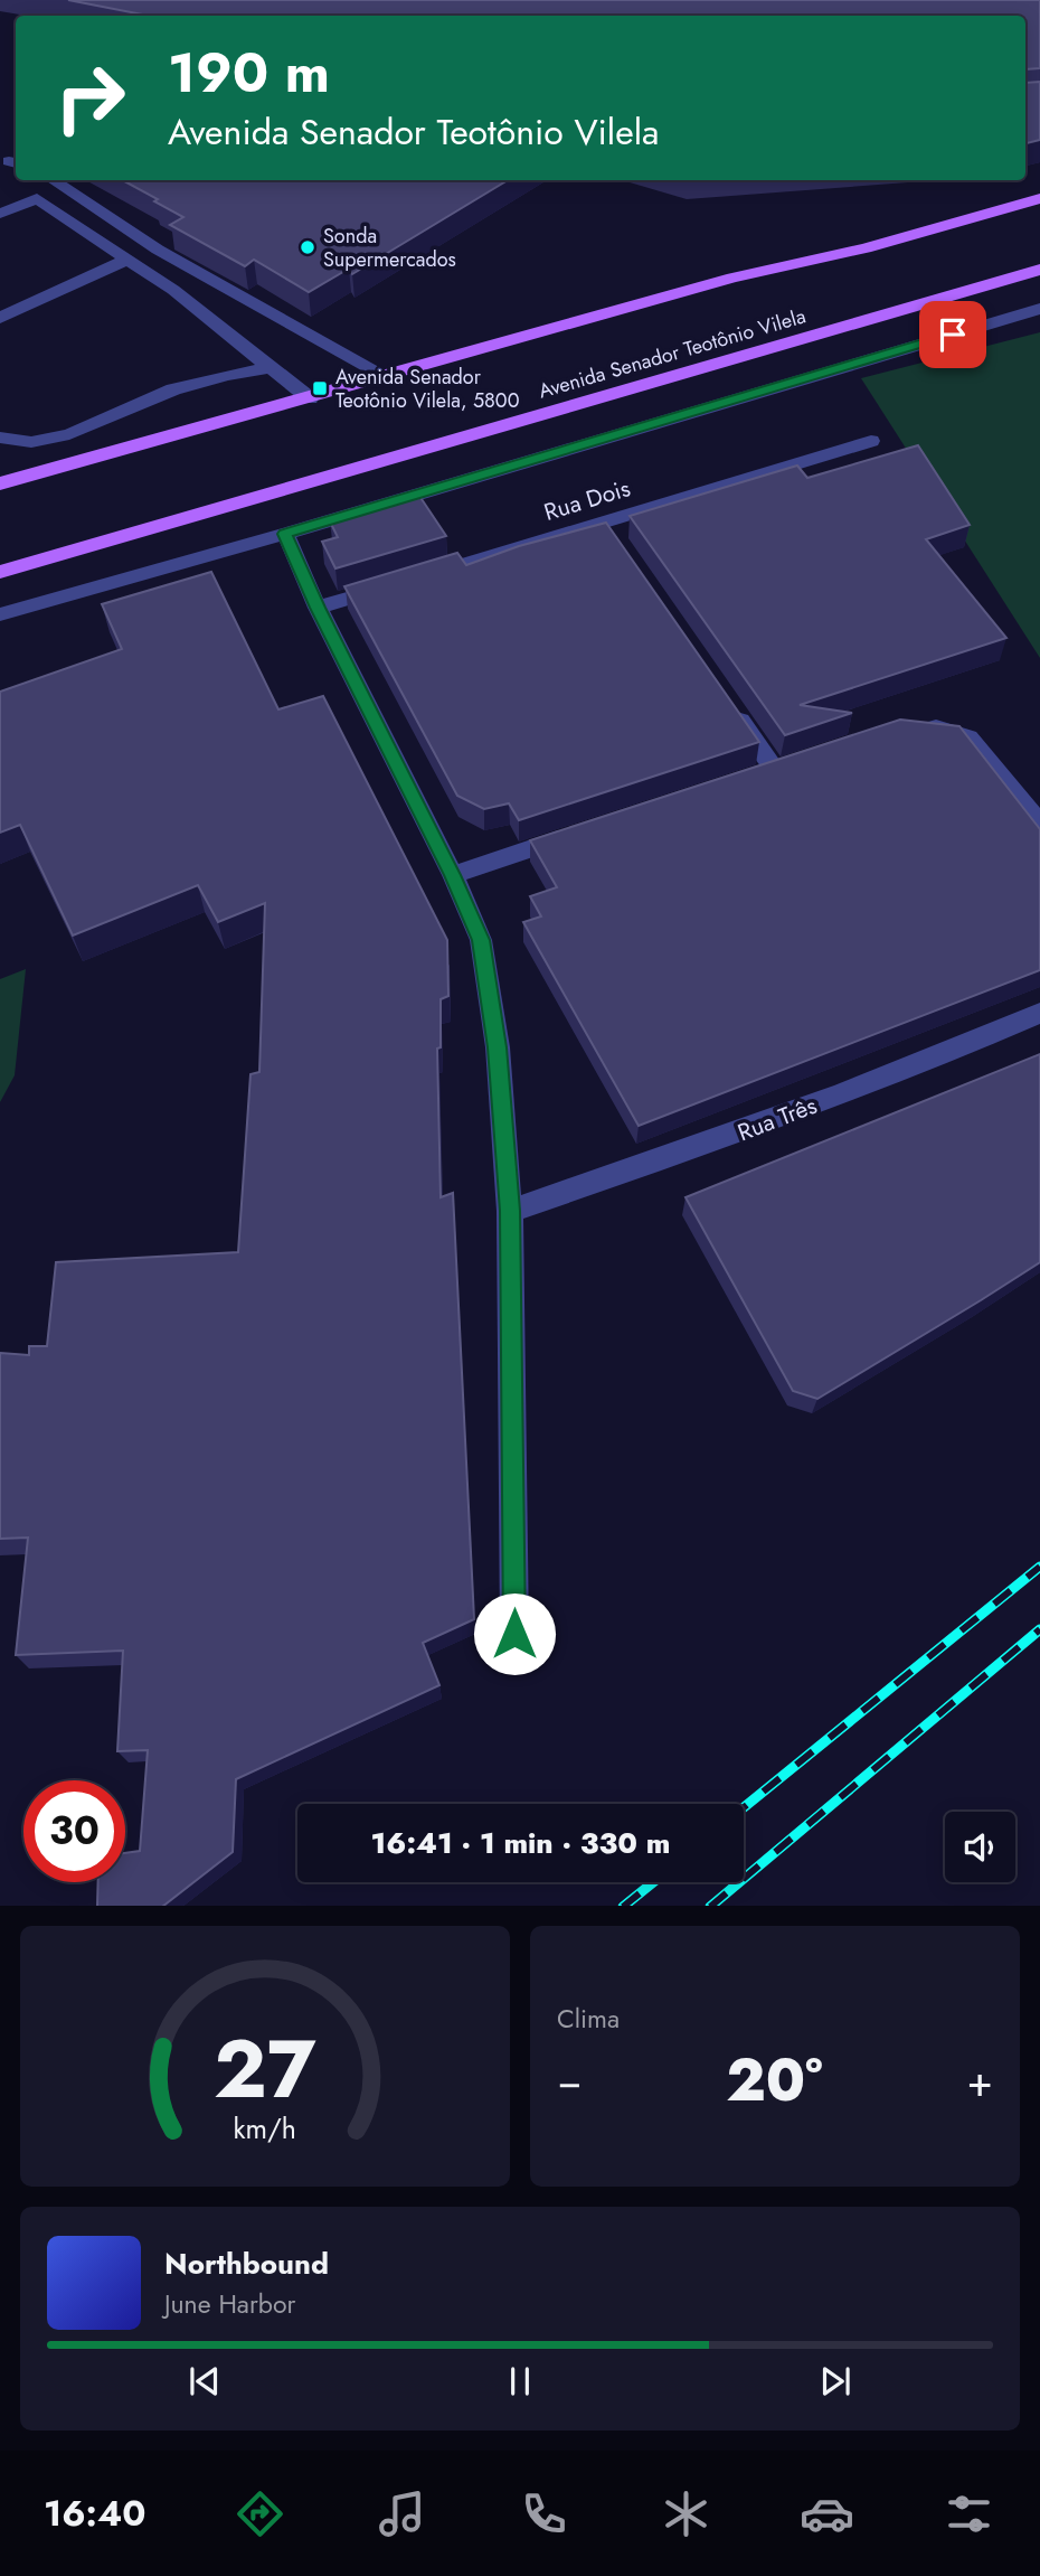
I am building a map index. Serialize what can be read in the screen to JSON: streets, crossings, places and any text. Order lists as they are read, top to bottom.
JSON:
{
  "streets": {
    "main road": ["Avenida Senador Teotônio Vilela"],
    "street": ["Rua Dois", "Rua Três"]
  },
  "places": {
    "other": ["Sonda Supermercados"],
    "transit": ["Avenida Senador Teotônio Vilela, 5800"]
  },
  "page": {
    "turn": ["190 m", "Avenida Senador Teotônio Vilela"],
    "limit": "30",
    "trip": "16:41 · 1 min · 330 m",
    "tile": "Clima",
    "heat": ["−", "20°", "+"],
    "song": ["Northbound", "June Harbor"],
    "tabs": "16:40",
    "gauge": ["27", "km/h"]
  }
}
